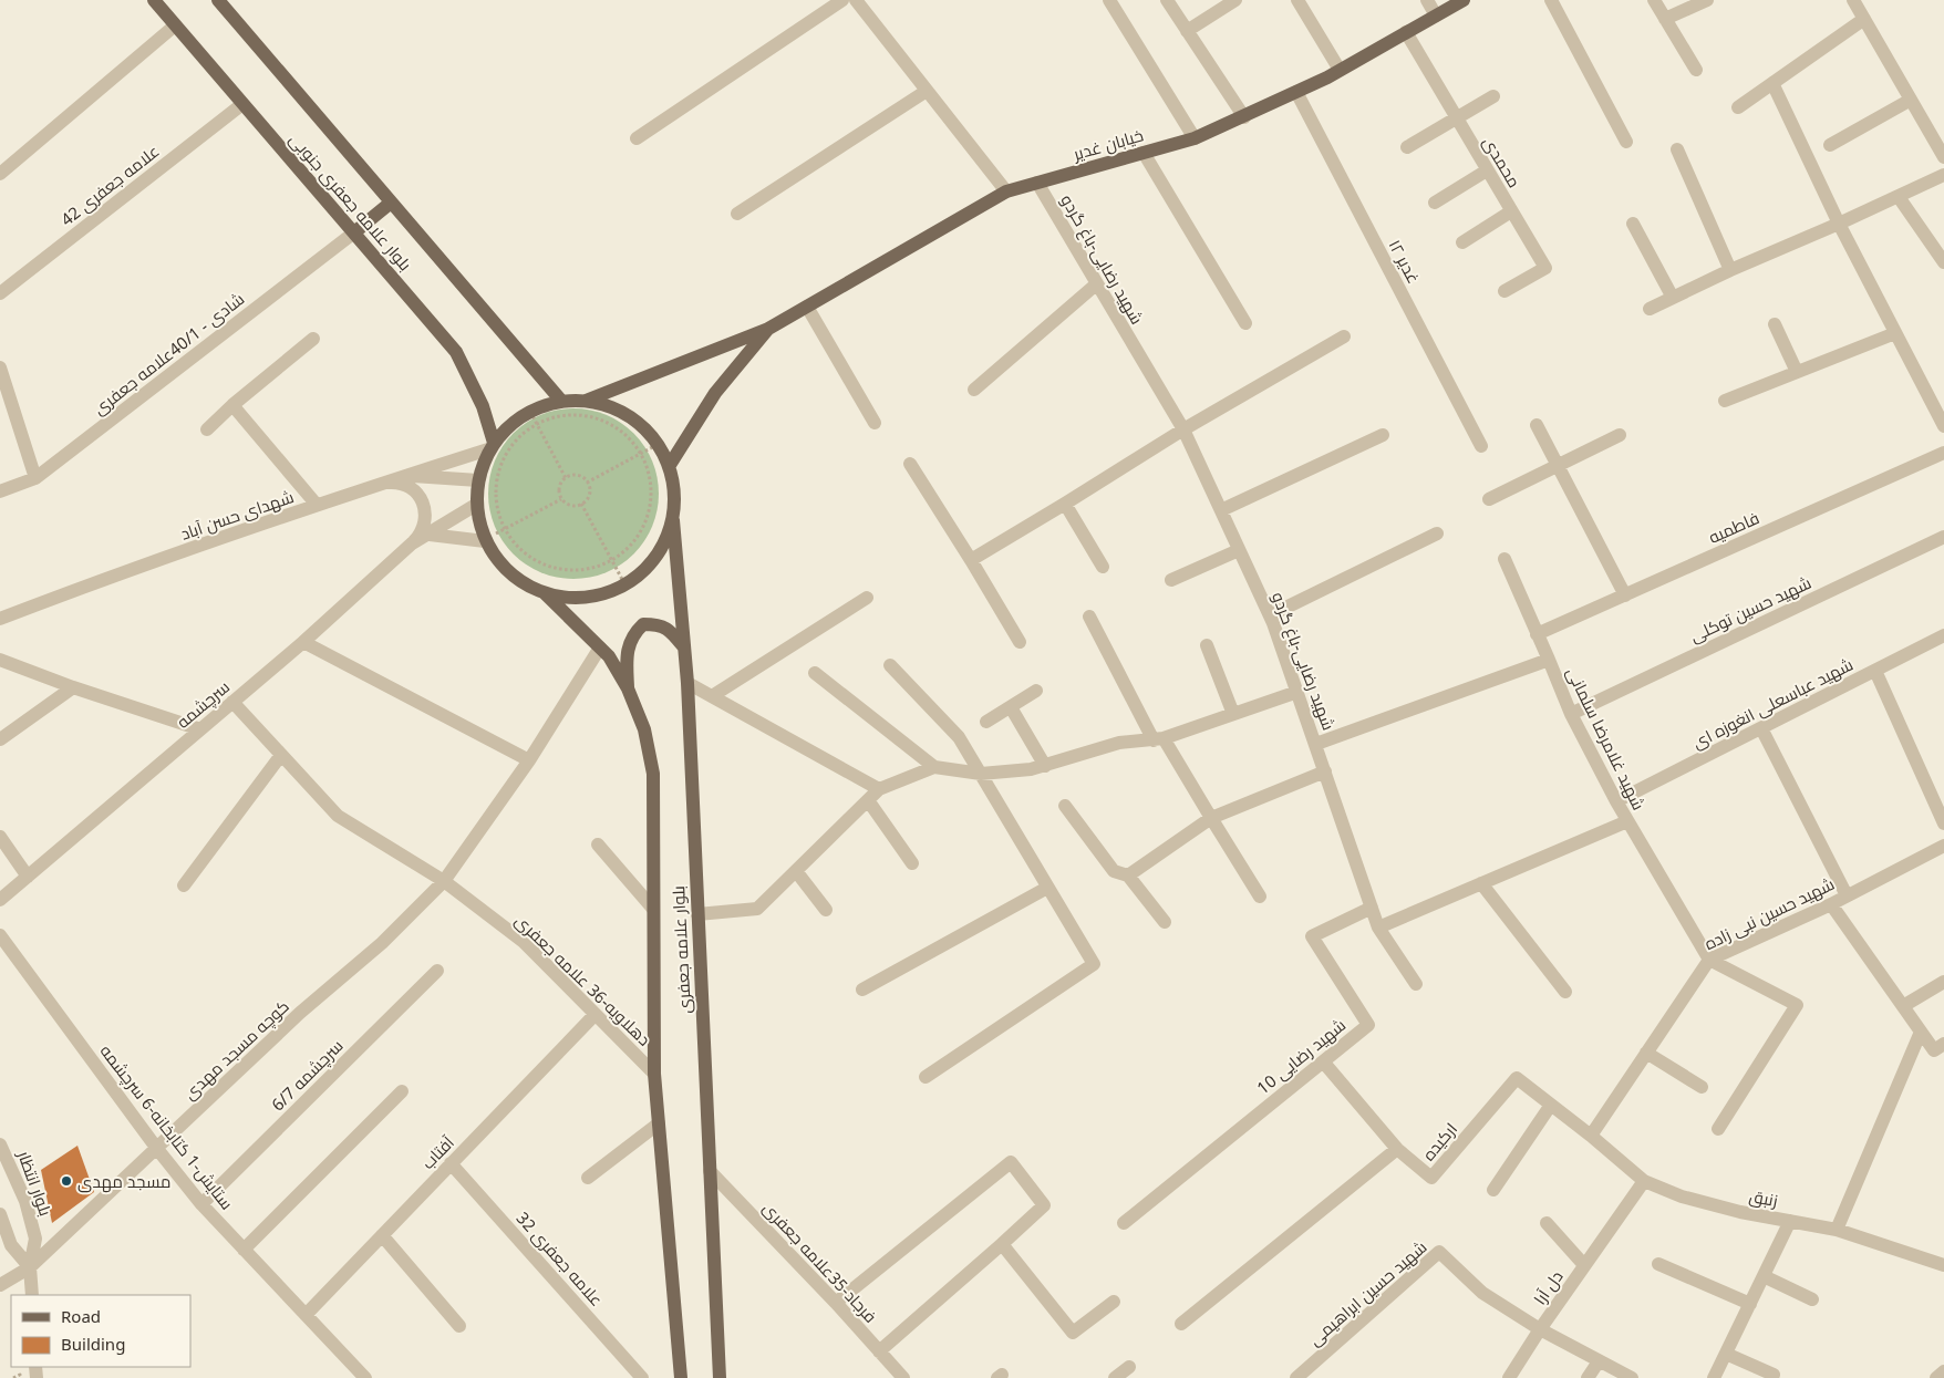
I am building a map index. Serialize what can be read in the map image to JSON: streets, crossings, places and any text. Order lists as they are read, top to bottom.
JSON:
{
  "streets": {
    "main road": ["خیابان غدیر", "بلوار علامه جعفری جنوبی", "بلوار علامه جعفری"],
    "street": [
      "محمدی",
      "علامه جعفری 42",
      "شهید رضایی-باغ گردو",
      "غدیر ۱۲",
      "شادی - 40/1علامه جعفری",
      "شهدای حسن آباد",
      "فاطمیه",
      "شهید حسین توکلی",
      "شهید عباسعلی انغوزه ای",
      "سرچشمه",
      "شهید غلامرضا سلمانی",
      "شهید حسین نبی زاده",
      "دهلاویه-36 علامه جعفری",
      "کوچه مسجد مهدی",
      "شهید رضایی 10",
      "سرچشمه 6/7",
      "ستایش-1 کتابخانه-6 سرچشمه",
      "ارکیده",
      "آفتاب",
      "بلوار انتظار",
      "زنبق",
      "علامه جعفری 32",
      "فرجاد-35علامه جعفری",
      "دل آرا",
      "شهید حسین ابراهیمی"
    ]
  },
  "crossings": [
    ["خیابان غدیر", "محمدی"],
    ["خیابان غدیر", "شهید رضایی-باغ گردو"],
    ["خیابان غدیر", "غدیر ۱۲"],
    ["علامه جعفری 42", "بلوار علامه جعفری جنوبی"],
    ["بلوار علامه جعفری جنوبی", "شادی - 40/1علامه جعفری"],
    ["بلوار علامه جعفری جنوبی", "شهدای حسن آباد"],
    ["شهید رضایی-باغ گردو", "شهید غلامرضا سلمانی"],
    ["شهید رضایی-باغ گردو", "شهید رضایی 10"],
    ["شهید حسین توکلی", "شهید غلامرضا سلمانی"],
    ["شهید عباسعلی انغوزه ای", "شهید غلامرضا سلمانی"],
    ["سرچشمه", "دهلاویه-36 علامه جعفری"],
    ["شهید غلامرضا سلمانی", "شهید حسین نبی زاده"],
    ["شهید حسین نبی زاده", "ارکیده"],
    ["شهید حسین نبی زاده", "زنبق"],
    ["بلوار علامه جعفری", "دهلاویه-36 علامه جعفری"],
    ["بلوار علامه جعفری", "کوچه مسجد مهدی"],
    ["بلوار علامه جعفری", "فرجاد-35علامه جعفری"],
    ["دهلاویه-36 علامه جعفری", "کوچه مسجد مهدی"],
    ["دهلاویه-36 علامه جعفری", "آفتاب"],
    ["کوچه مسجد مهدی", "ستایش-1 کتابخانه-6 سرچشمه"],
    ["کوچه مسجد مهدی", "بلوار انتظار"],
    ["شهید رضایی 10", "ارکیده"],
    ["سرچشمه 6/7", "ستایش-1 کتابخانه-6 سرچشمه"],
    ["ستایش-1 کتابخانه-6 سرچشمه", "آفتاب"],
    ["ارکیده", "زنبق"],
    ["آفتاب", "علامه جعفری 32"],
    ["زنبق", "دل آرا"],
    ["دل آرا", "شهید حسین ابراهیمی"]
  ],
  "places": ["مسجد مهدی"],
  "legend": ["Road", "Building"]
}
